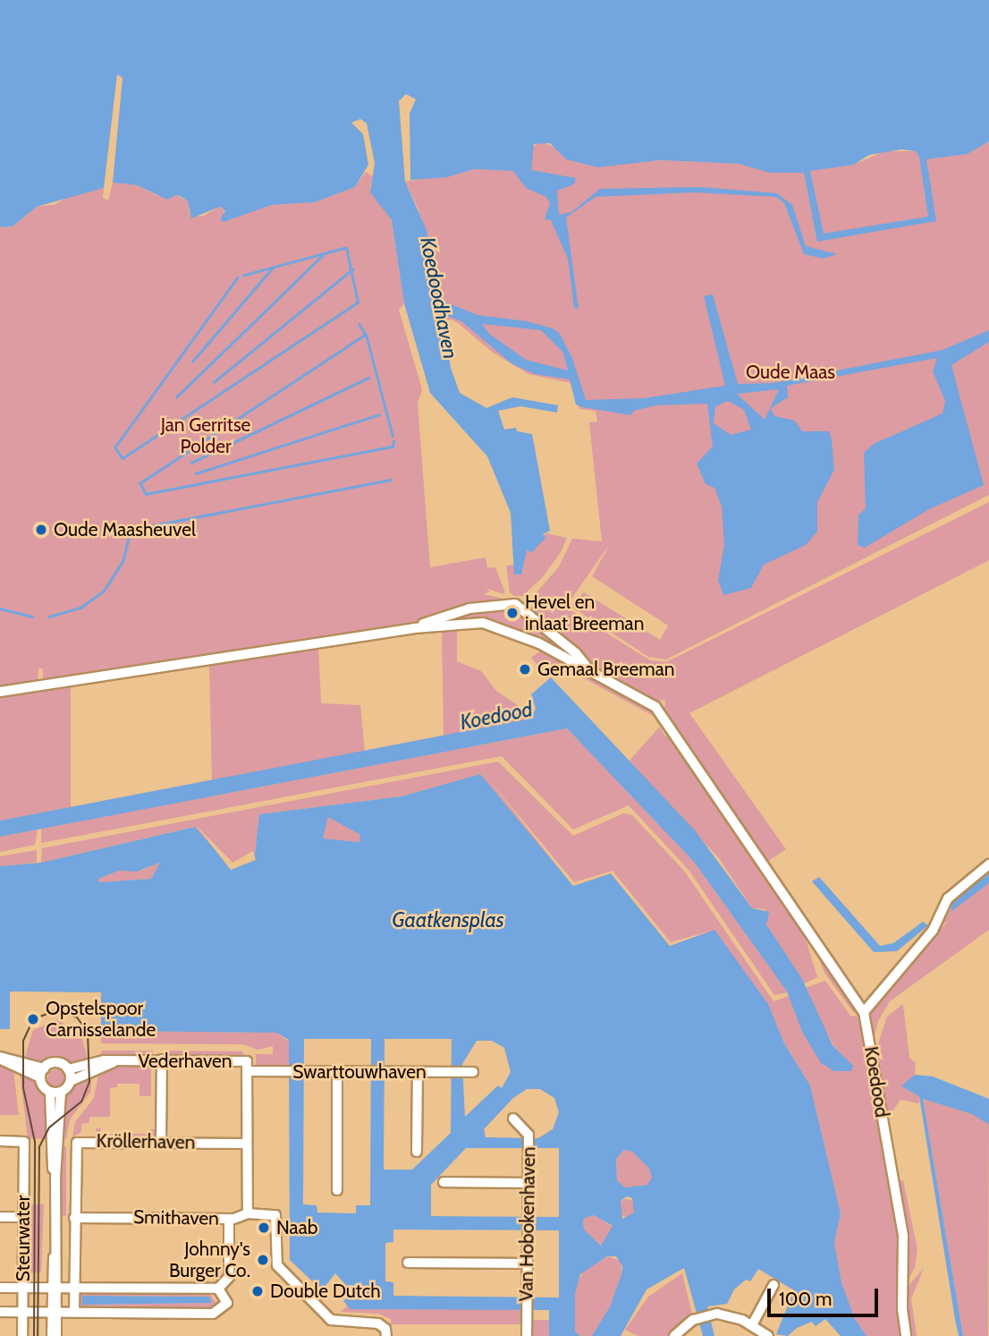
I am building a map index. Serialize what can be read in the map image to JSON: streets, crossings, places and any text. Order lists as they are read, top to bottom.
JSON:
{
  "streets": {
    "street": [
      "Vederhaven",
      "Swarttouwhaven",
      "Koedood",
      "Kröllerhaven",
      "Smithaven",
      "Van Hobokenhaven",
      "Steurwater"
    ]
  },
  "crossings": [
    ["Vederhaven", "Swarttouwhaven"],
    ["Vederhaven", "Smithaven"],
    ["Swarttouwhaven", "Smithaven"],
    ["Kröllerhaven", "Smithaven"]
  ],
  "water": ["Koedoodhaven", "Koedood", "Gaatkensplas"],
  "parks": ["Oude Maas", "Jan Gerritse Polder"],
  "places": [
    "Oude Maasheuvel",
    "Hevel en inlaat Breeman",
    "Gemaal Breeman",
    "Opstelspoor Carnisselande",
    "Naab",
    "Johnny's Burger Co.",
    "Double Dutch"
  ],
  "scale_bar": "100 m"
}
